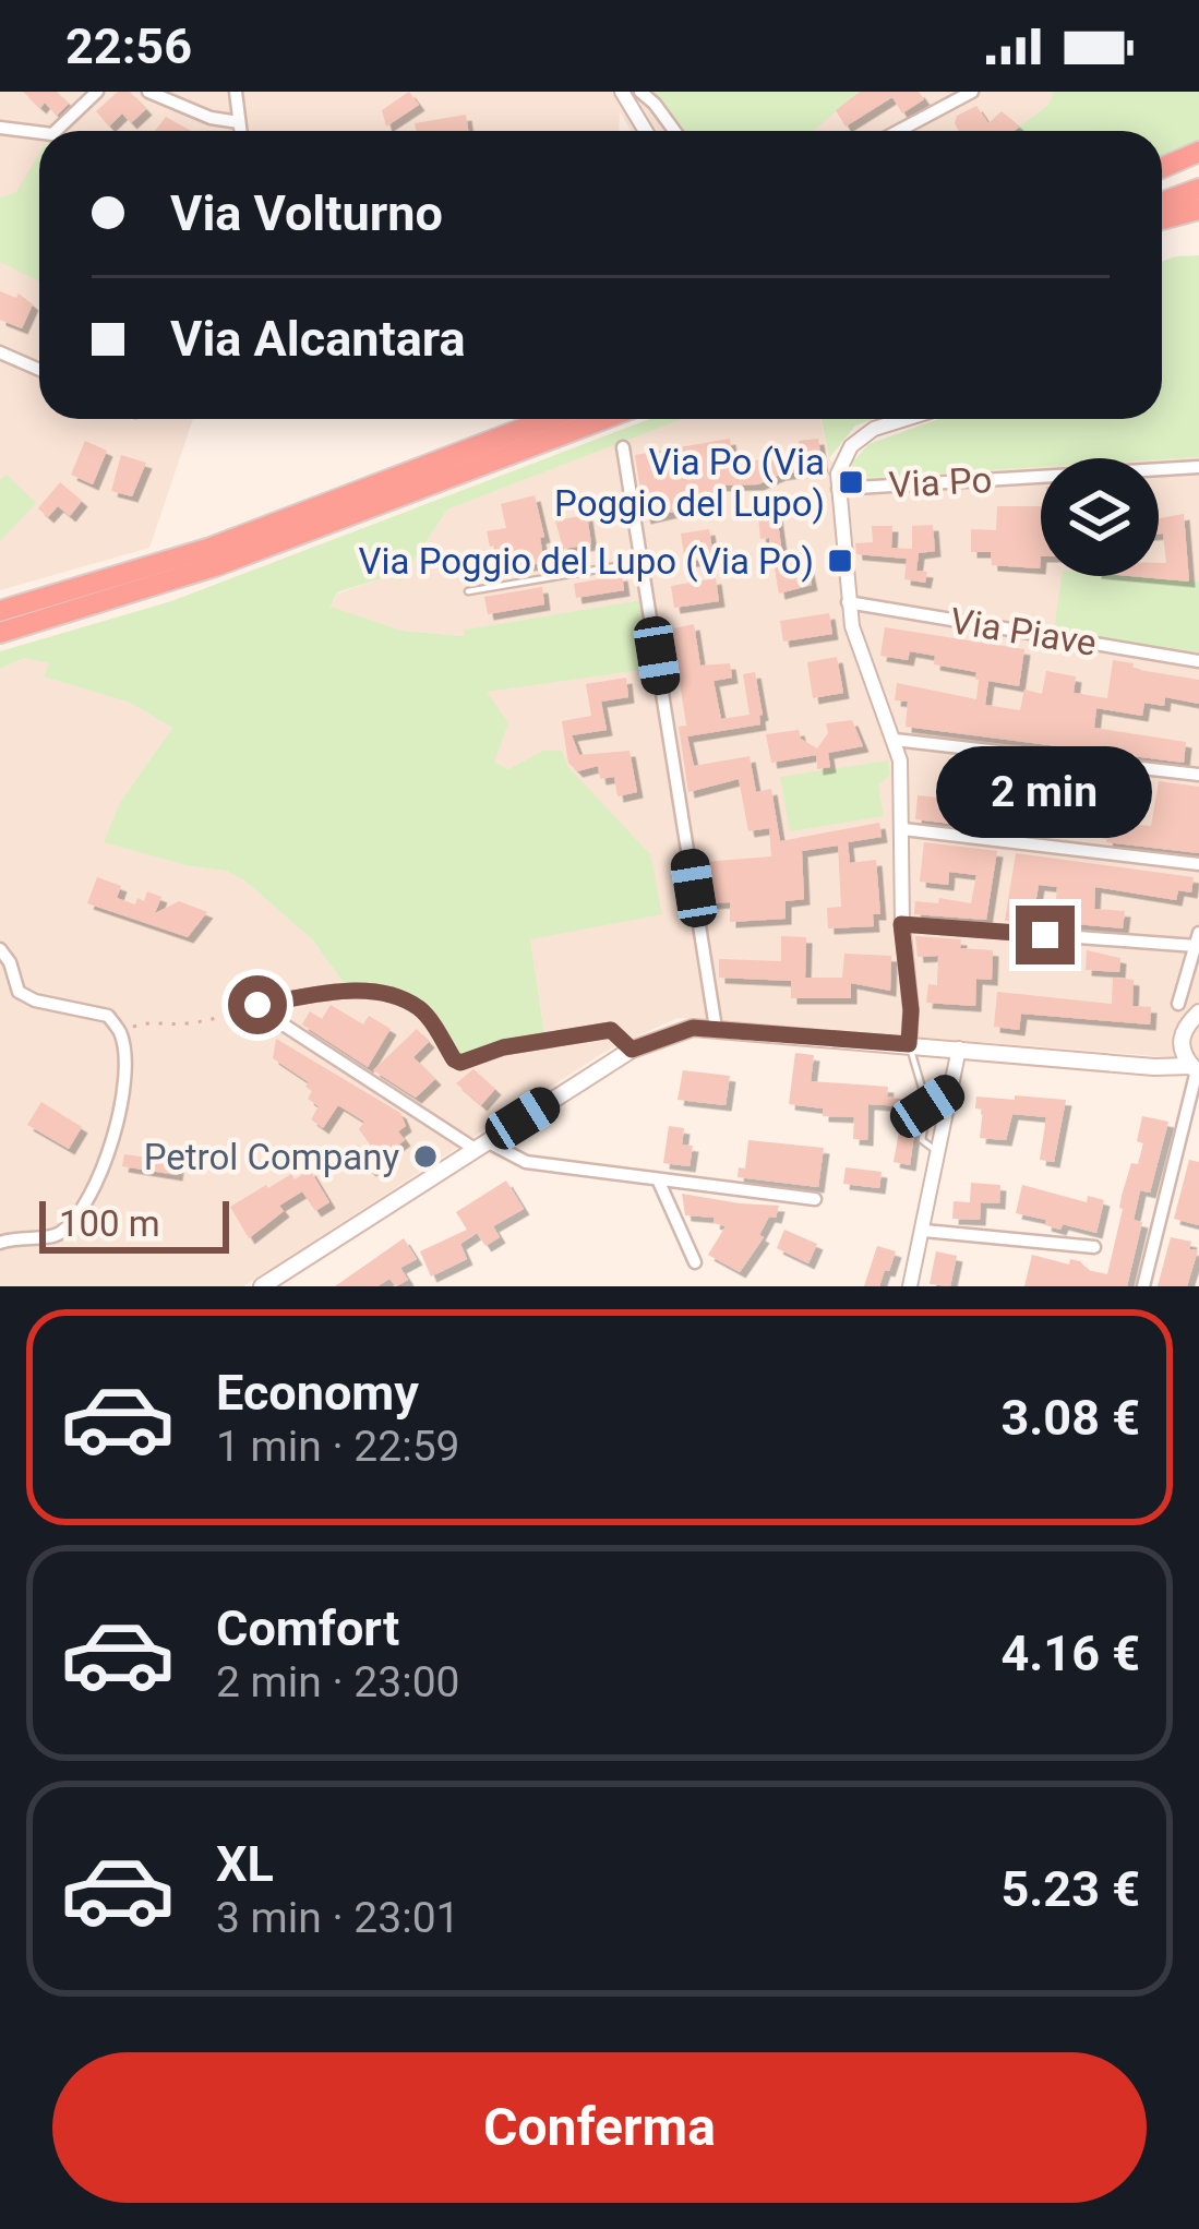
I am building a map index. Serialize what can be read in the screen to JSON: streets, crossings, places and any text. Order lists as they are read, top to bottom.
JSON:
{
  "streets": {
    "street": ["Via Po", "Via Piave"]
  },
  "places": {
    "transit": ["Via Po (Via Poggio del Lupo)", "Via Poggio del Lupo (Via Po)"],
    "other": ["Petrol Company"]
  },
  "scale_bar": "100 m",
  "page": {
    "status": "22:56",
    "banner": ["Via Volturno", "Via Alcantara"],
    "bubble": "2 min",
    "scale": "100 m",
    "list": [
      {
        "name": "Economy",
        "note": "1 min · 22:59",
        "value": "3.08 €"
      },
      {
        "name": "Comfort",
        "note": "2 min · 23:00",
        "value": "4.16 €"
      },
      {
        "name": "XL",
        "note": "3 min · 23:01",
        "value": "5.23 €"
      }
    ],
    "buttons": "Conferma"
  }
}
